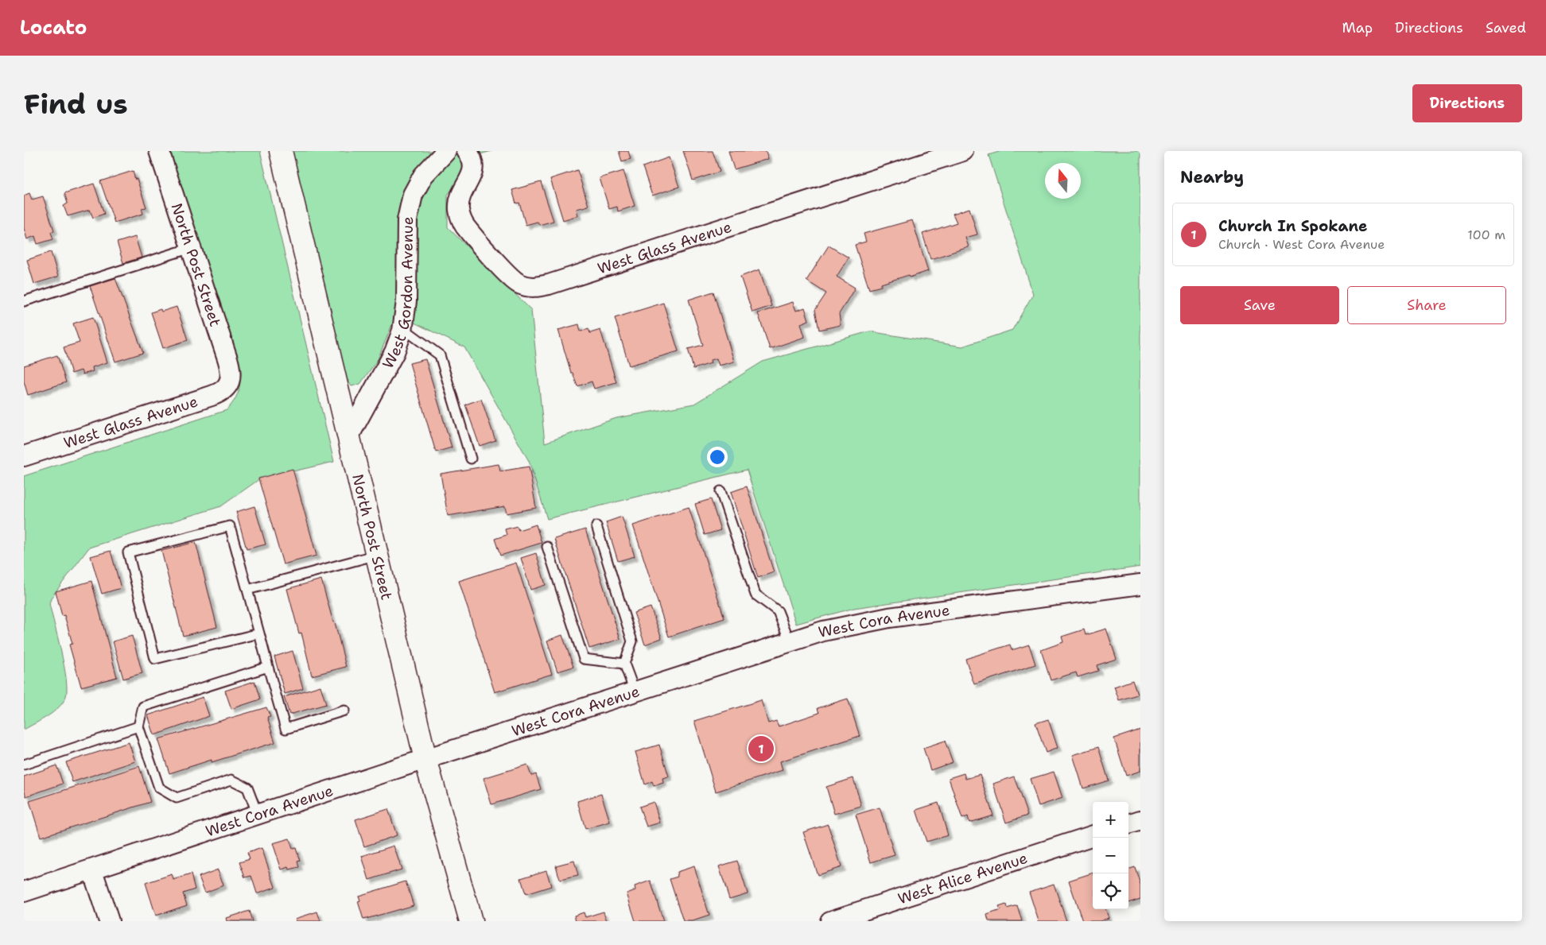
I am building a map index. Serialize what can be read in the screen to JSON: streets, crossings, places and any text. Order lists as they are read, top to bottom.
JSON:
{
  "streets": {
    "street": [
      "West Glass Avenue",
      "North Post Street",
      "West Gordon Avenue",
      "West Cora Avenue",
      "West Alice Avenue"
    ]
  },
  "crossings": [
    ["West Glass Avenue", "North Post Street"],
    ["North Post Street", "West Gordon Avenue"],
    ["North Post Street", "West Cora Avenue"]
  ],
  "north": "top",
  "page": {
    "header": "Locato",
    "nav": ["Map", "Directions", "Saved"],
    "buttons": [
      "Directions",
      ["Save", "Share"]
    ],
    "title": "Find us",
    "heading": "Nearby",
    "list": [
      {
        "mark": "1",
        "name": "Church In Spokane",
        "note": "Church · West Cora Avenue",
        "value": "100 m"
      }
    ],
    "pins": "1",
    "map_buttons": ["+", "−"]
  }
}
